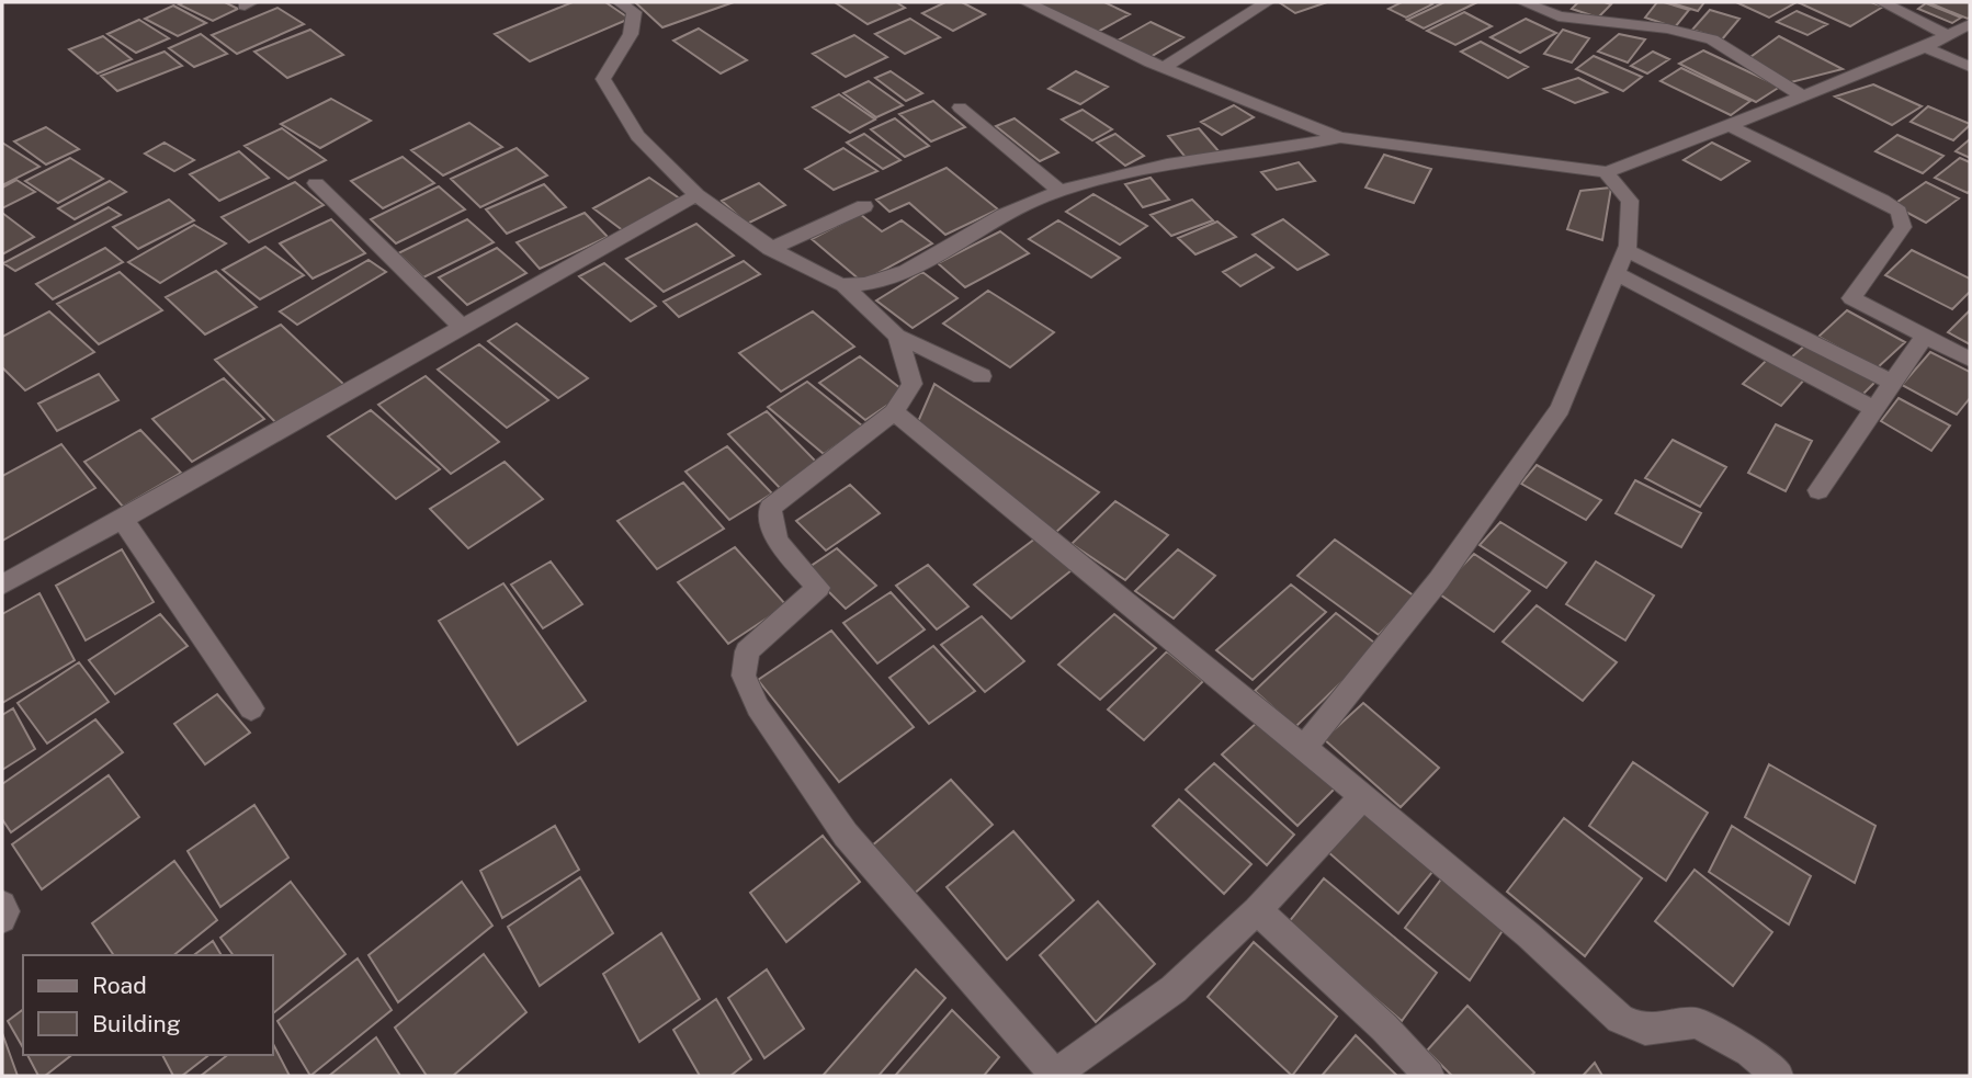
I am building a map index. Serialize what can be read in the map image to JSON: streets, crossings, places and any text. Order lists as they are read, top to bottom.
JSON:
{
  "legend": ["Road", "Building"]
}
